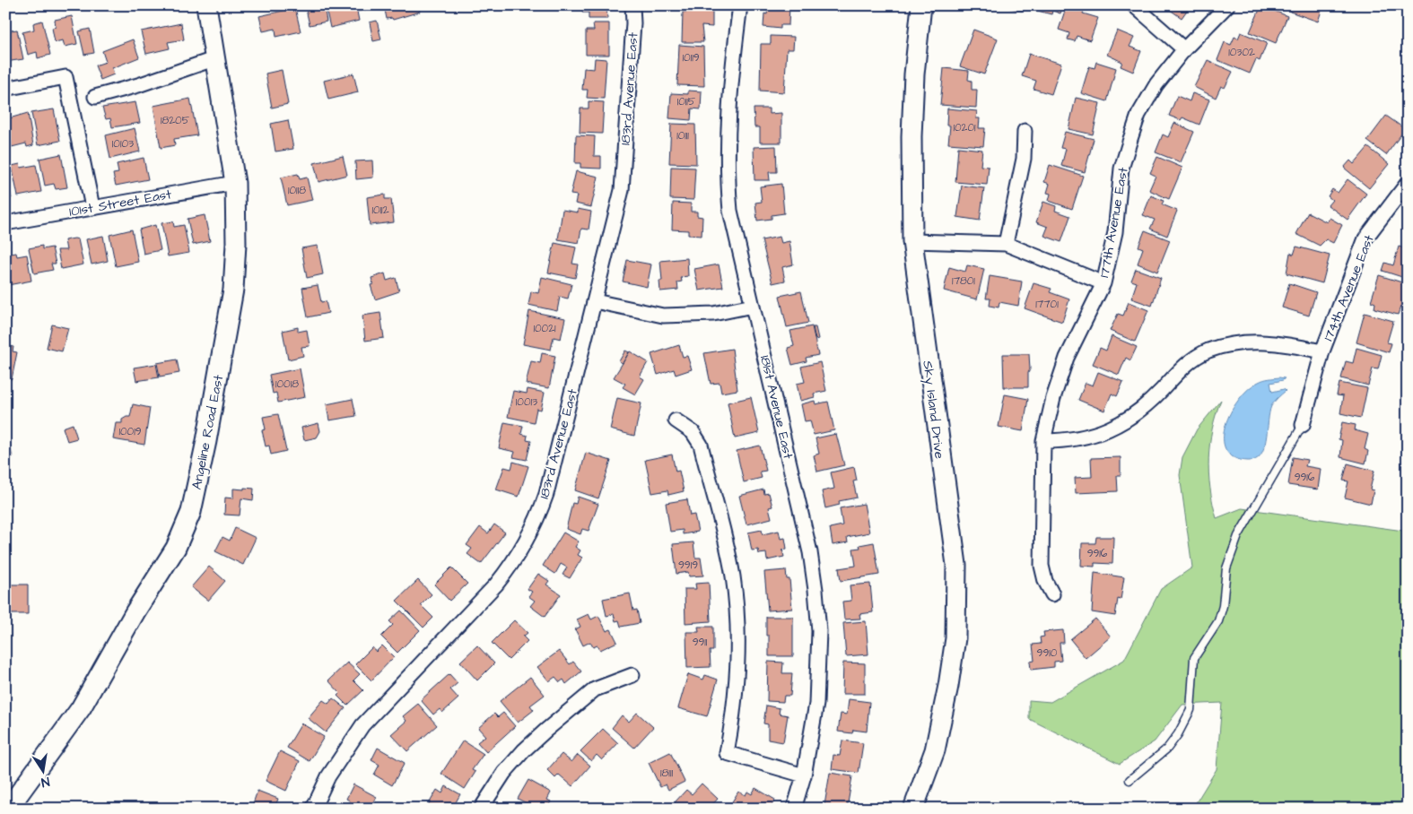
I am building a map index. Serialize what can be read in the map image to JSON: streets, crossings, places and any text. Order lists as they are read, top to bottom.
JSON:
{
  "streets": {
    "street": [
      "183rd Avenue East",
      "101st Street East",
      "177th Avenue East",
      "174th Avenue East",
      "181st Avenue East",
      "Sky Island Drive",
      "Angeline Road East"
    ]
  },
  "crossings": [
    ["101st Street East", "Angeline Road East"]
  ],
  "house_numbers": [
    "10302",
    "10119",
    "10115",
    "18205",
    "10201",
    "10111",
    "10103",
    "10118",
    "10112",
    "17801",
    "17701",
    "10021",
    "10018",
    "10013",
    "10019",
    "9916",
    "9916",
    "9919",
    "9911",
    "9910",
    "18111"
  ],
  "north": "bottom"
}
